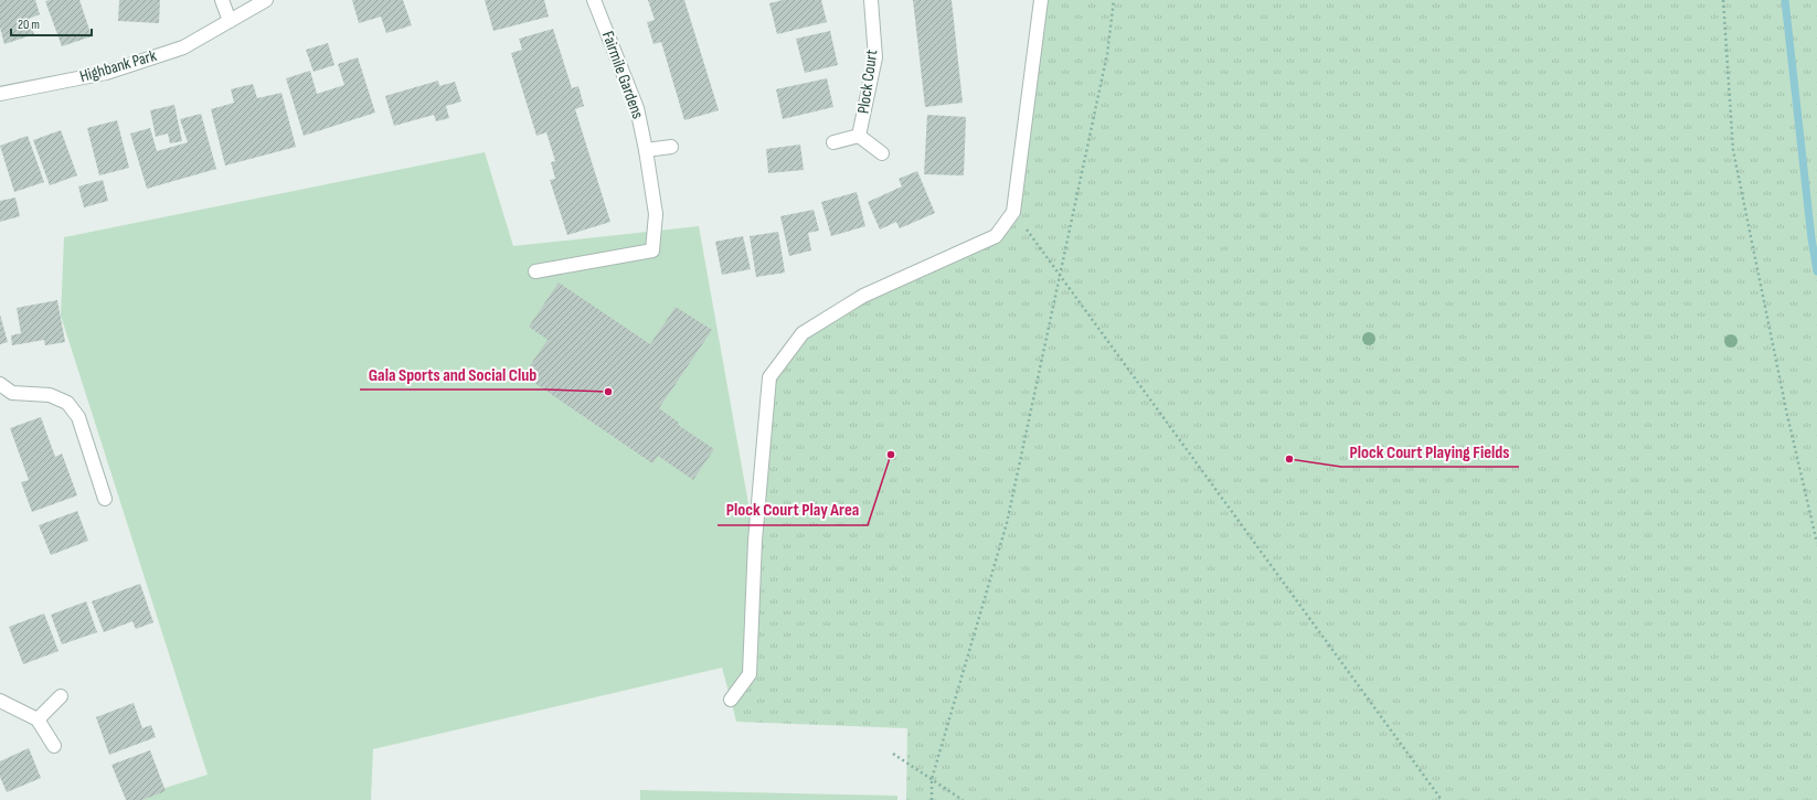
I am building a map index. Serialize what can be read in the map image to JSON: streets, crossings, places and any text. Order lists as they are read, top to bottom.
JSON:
{
  "streets": {
    "street": ["Highbank Park", "Fairmile Gardens", "Plock Court"]
  },
  "places": ["Gala Sports and Social Club", "Plock Court Play Area", "Plock Court Playing Fields"],
  "scale_bar": "20 m"
}
